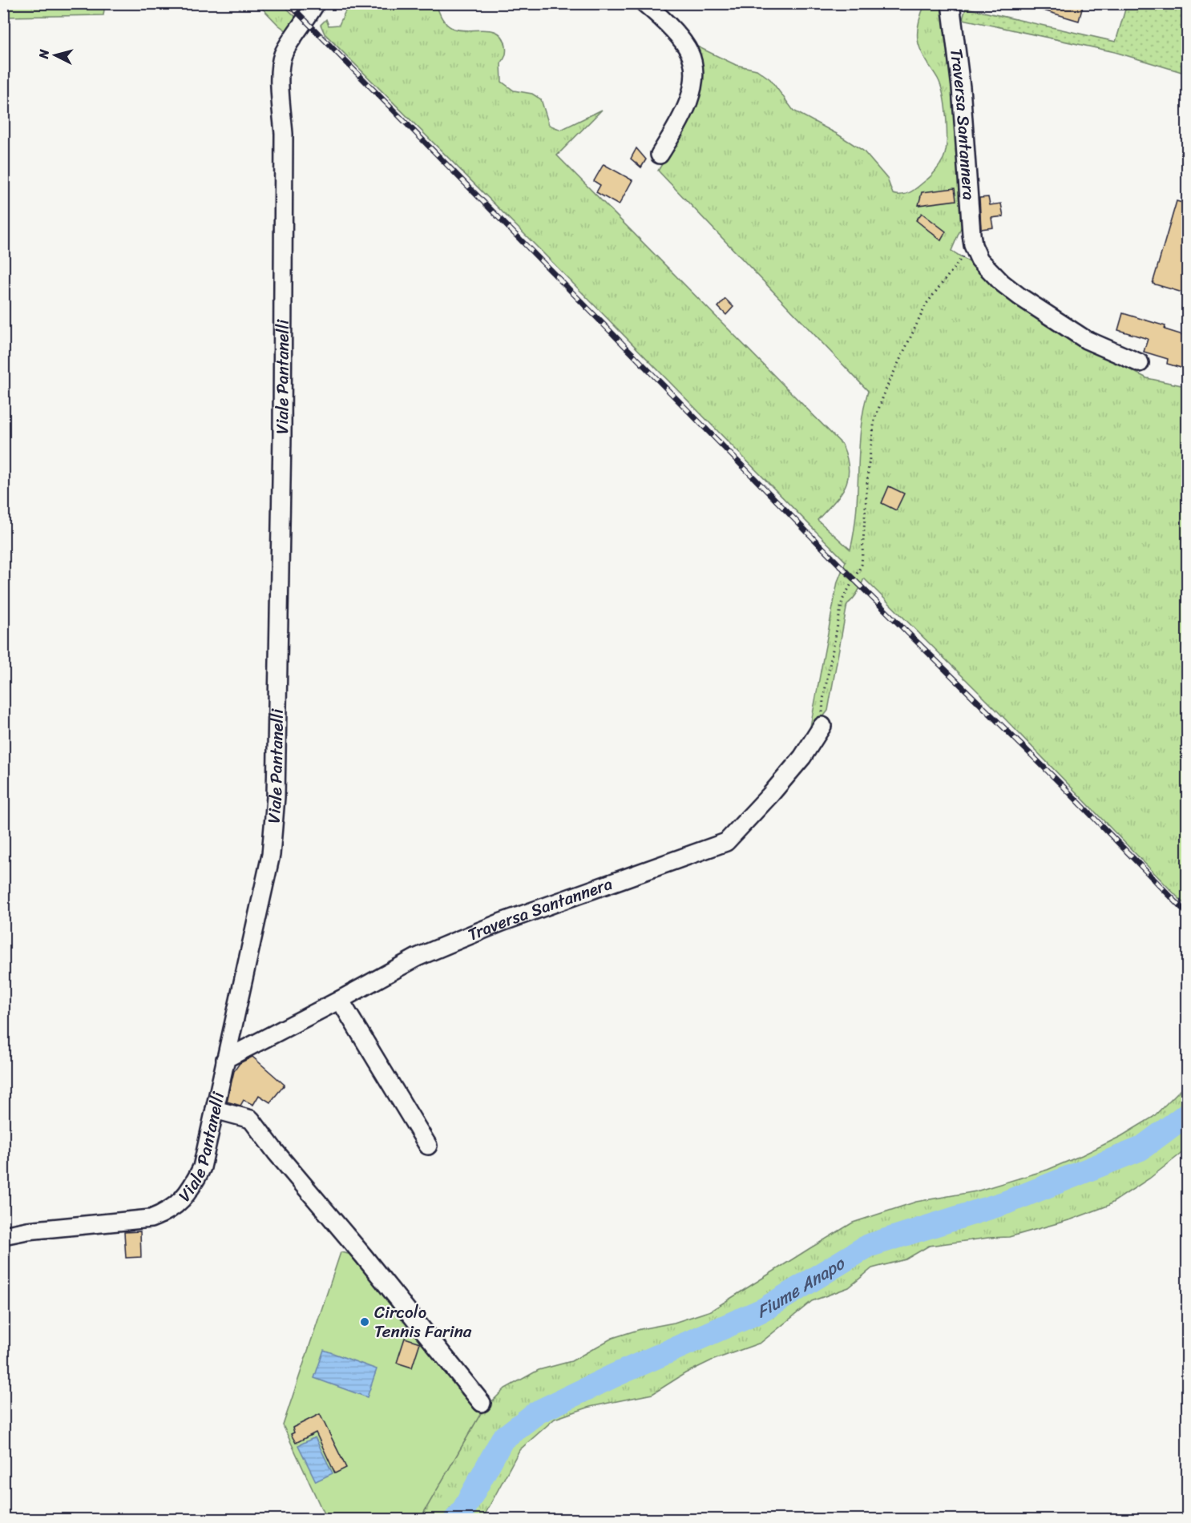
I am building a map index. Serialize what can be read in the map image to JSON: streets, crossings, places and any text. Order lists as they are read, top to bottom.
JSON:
{
  "streets": {
    "street": ["Traversa Santannera", "Viale Pantanelli"]
  },
  "crossings": [
    ["Traversa Santannera", "Viale Pantanelli"]
  ],
  "water": ["Fiume Anapo"],
  "places": ["Circolo Tennis Farina"],
  "north": "left"
}
